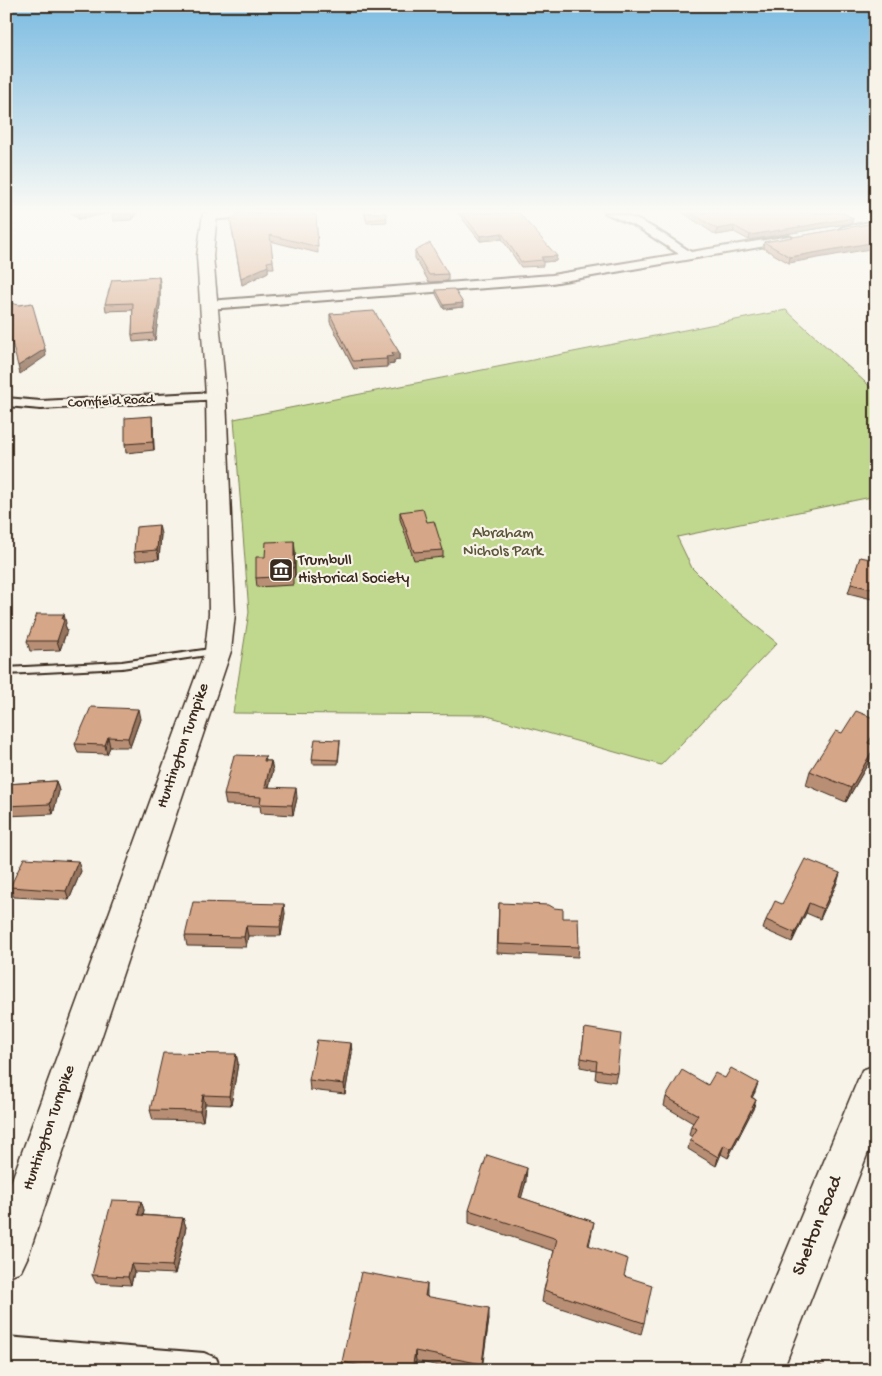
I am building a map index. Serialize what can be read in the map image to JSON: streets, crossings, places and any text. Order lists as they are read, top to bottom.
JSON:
{
  "streets": {
    "main road": ["Huntington Turnpike", "Shelton Road"],
    "street": ["Cornfield Road"]
  },
  "crossings": [
    ["Cornfield Road", "Huntington Turnpike"]
  ],
  "parks": ["Abraham Nichols Park"],
  "places": {
    "museum": ["Trumbull Historical Society"]
  }
}
